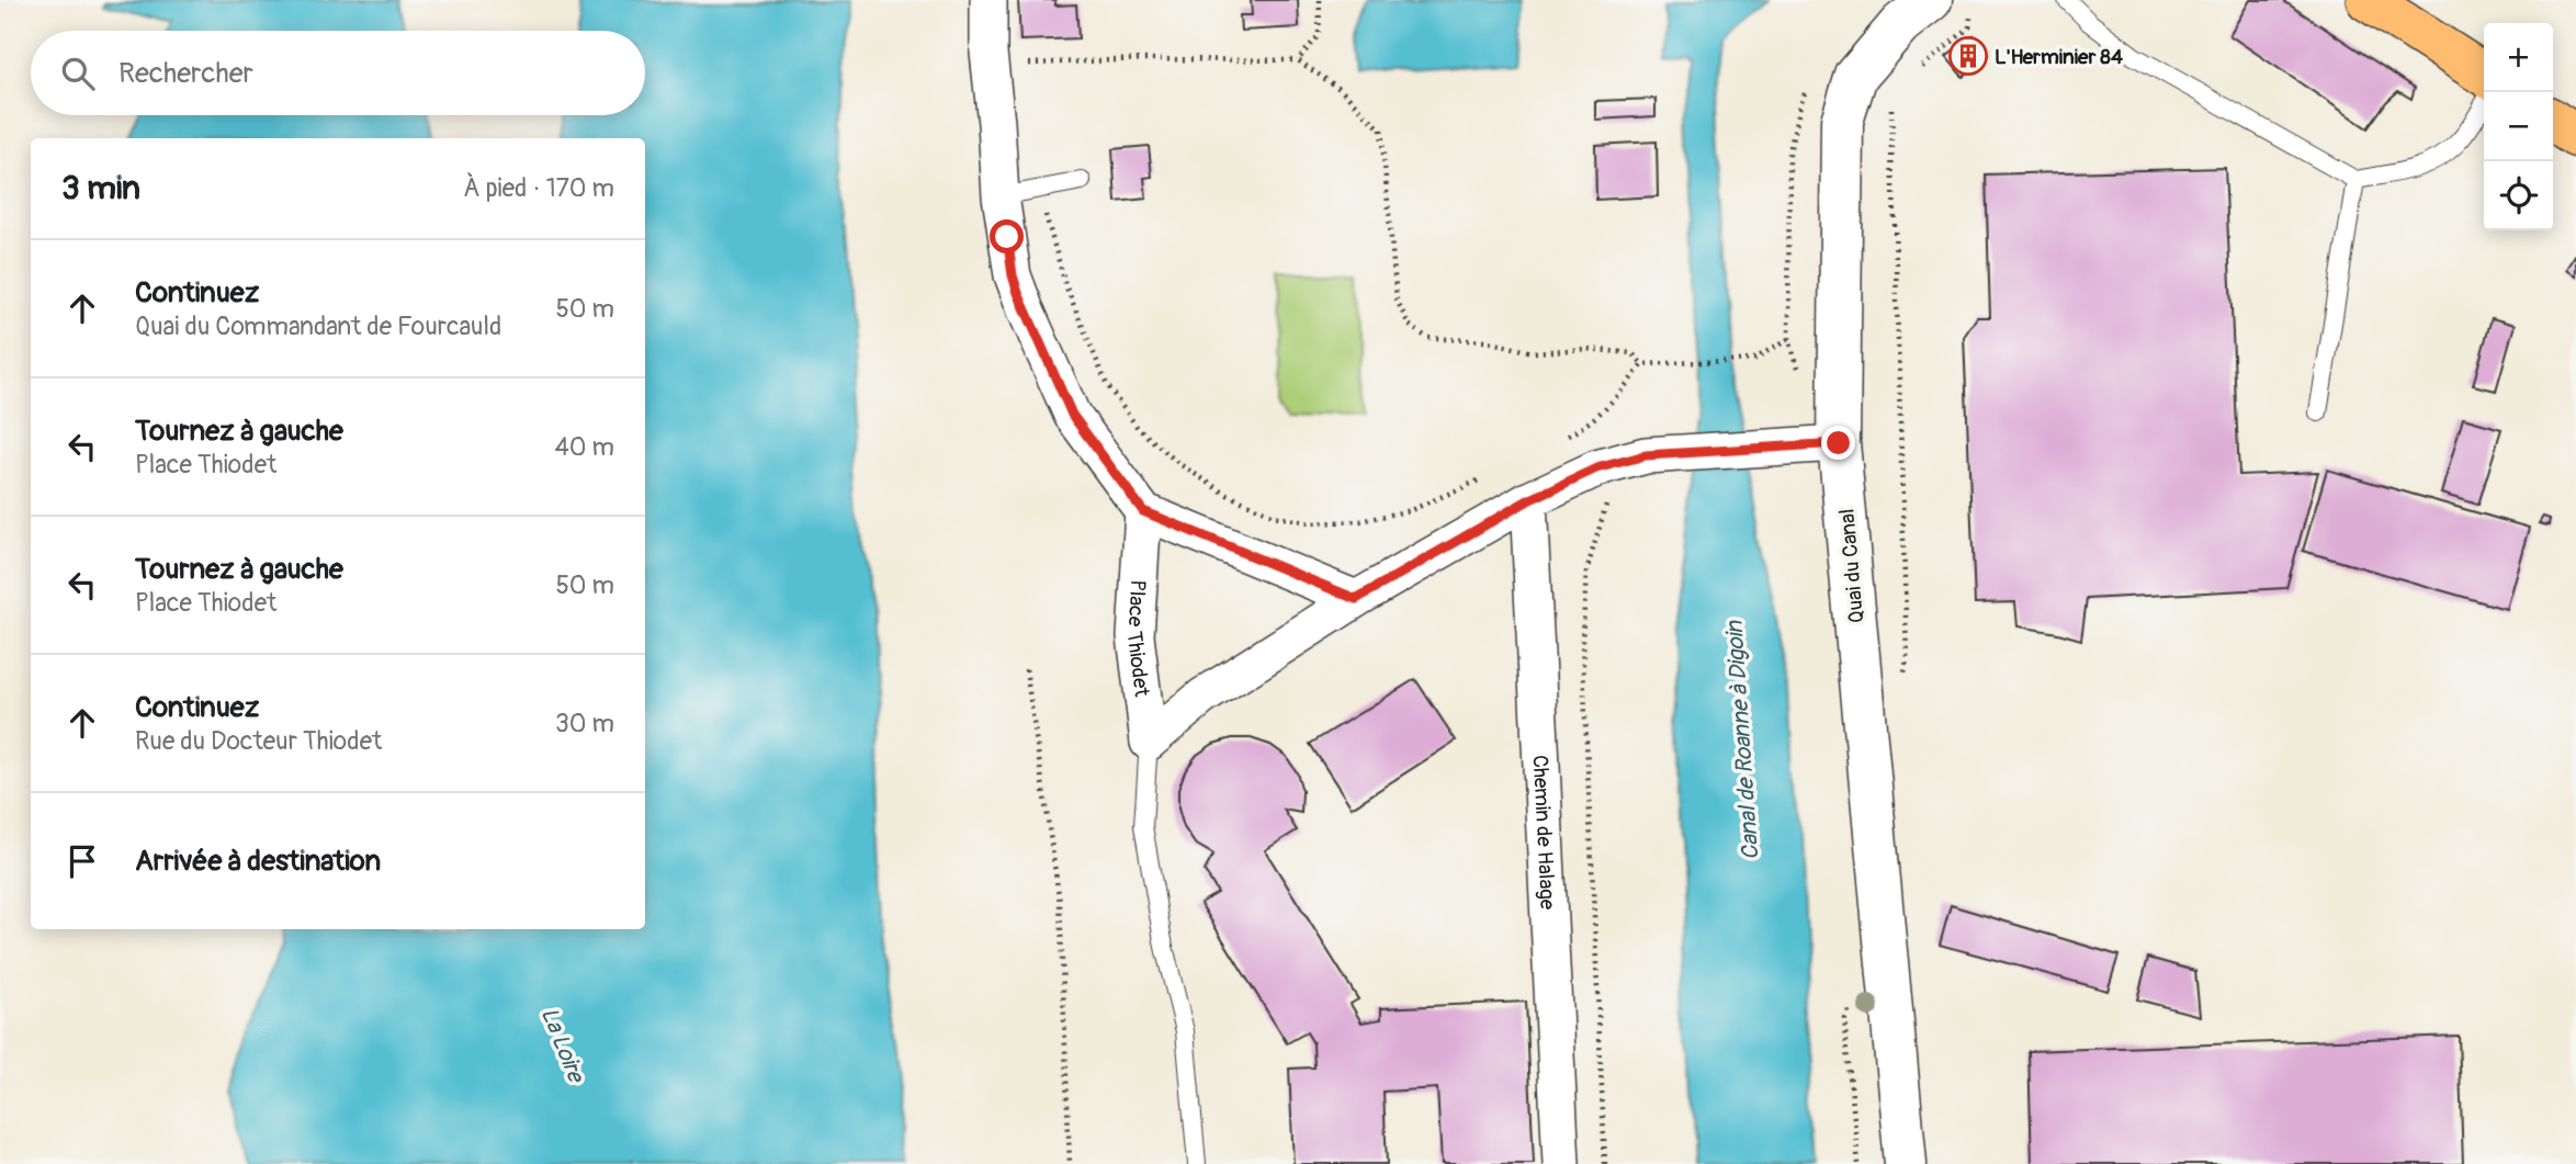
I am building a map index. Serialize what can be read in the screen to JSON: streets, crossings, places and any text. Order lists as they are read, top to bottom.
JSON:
{
  "streets": {
    "street": ["Quai du Canal", "Place Thiodet", "Chemin de Halage"]
  },
  "crossings": [
    ["Quai du Canal", "Place Thiodet"],
    ["Place Thiodet", "Chemin de Halage"]
  ],
  "water": ["Canal de Roanne à Digoin", "La Loire"],
  "places": {
    "building": ["L'Herminier 84"]
  },
  "page": {
    "map_buttons": ["+", "−"],
    "search": "Rechercher",
    "heading": ["3 min", "À pied · 170 m"],
    "list": [
      ["Continuez", "Quai du Commandant de Fourcauld", "50 m"],
      ["Tournez à gauche", "Place Thiodet", "40 m"],
      ["Tournez à gauche", "Place Thiodet", "50 m"],
      ["Continuez", "Rue du Docteur Thiodet", "30 m"],
      "Arrivée à destination"
    ]
  }
}
